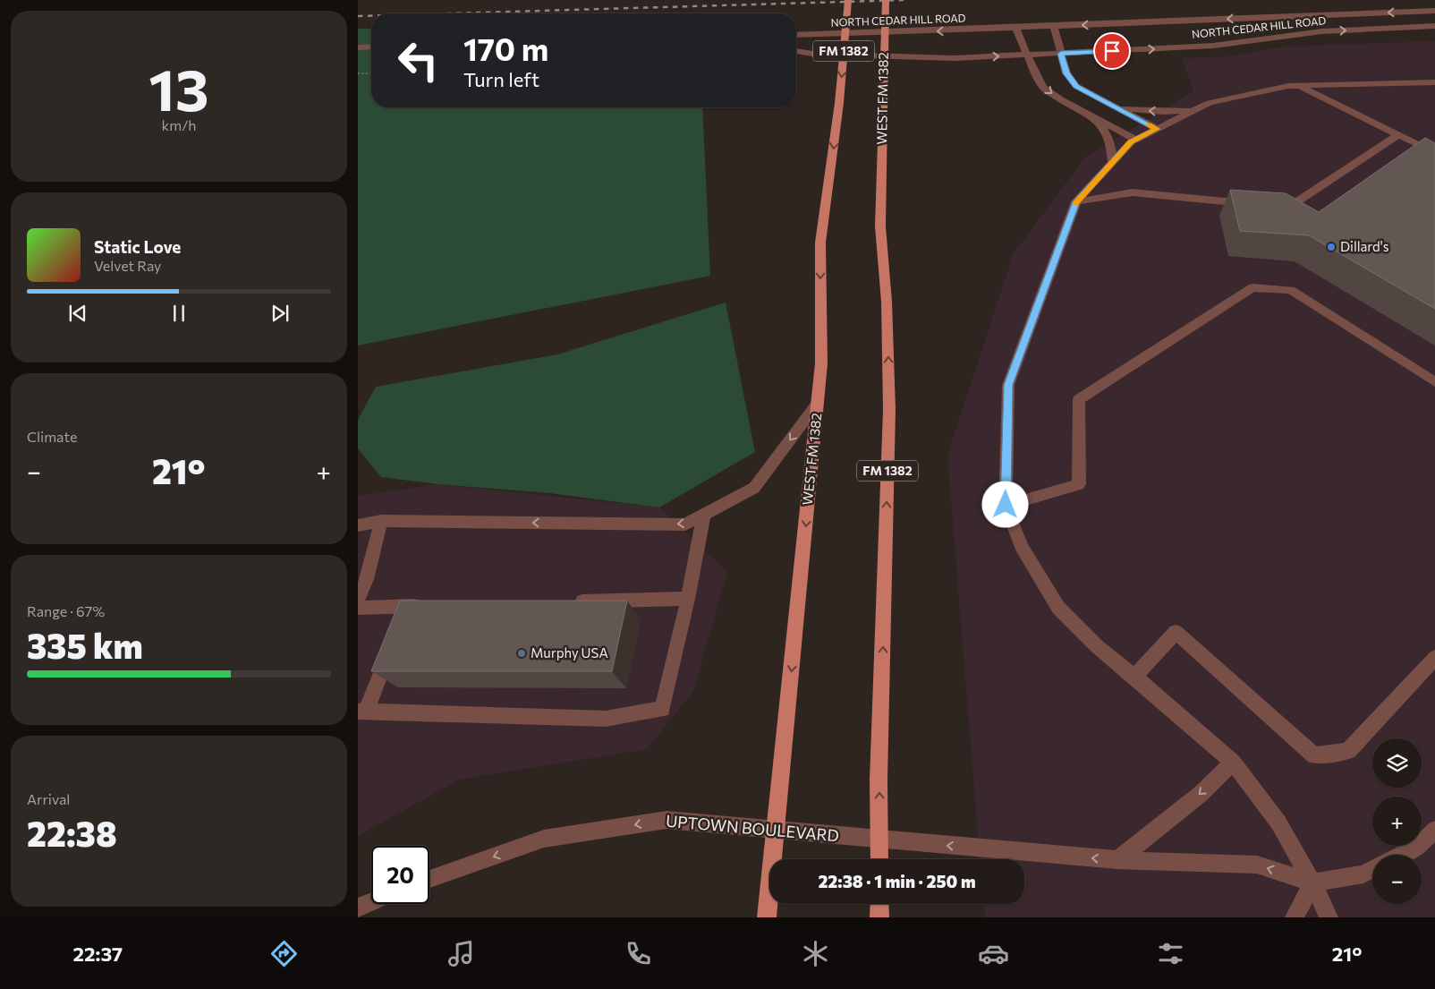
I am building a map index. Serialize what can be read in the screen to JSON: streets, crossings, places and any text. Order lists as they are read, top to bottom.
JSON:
{
  "streets": {
    "main road": ["FM 1382", "WEST FM 1382"],
    "street": ["NORTH CEDAR HILL ROAD", "UPTOWN BOULEVARD"]
  },
  "crossings": [
    ["WEST FM 1382", "UPTOWN BOULEVARD"]
  ],
  "one_way": ["UPTOWN BOULEVARD"],
  "places": ["Dillard's", "Murphy USA"],
  "page": {
    "tile": [
      ["13", "km/h"],
      "Climate",
      ["Range · 67%", "335 km"],
      ["Arrival", "22:38"]
    ],
    "turn": ["170 m", "Turn left"],
    "song": ["Static Love", "Velvet Ray"],
    "heat": ["−", "21°", "+"],
    "map_buttons": ["+", "−"],
    "limit": "20",
    "trip": "22:38 · 1 min · 250 m",
    "tabs": ["22:37", "21°"]
  }
}
